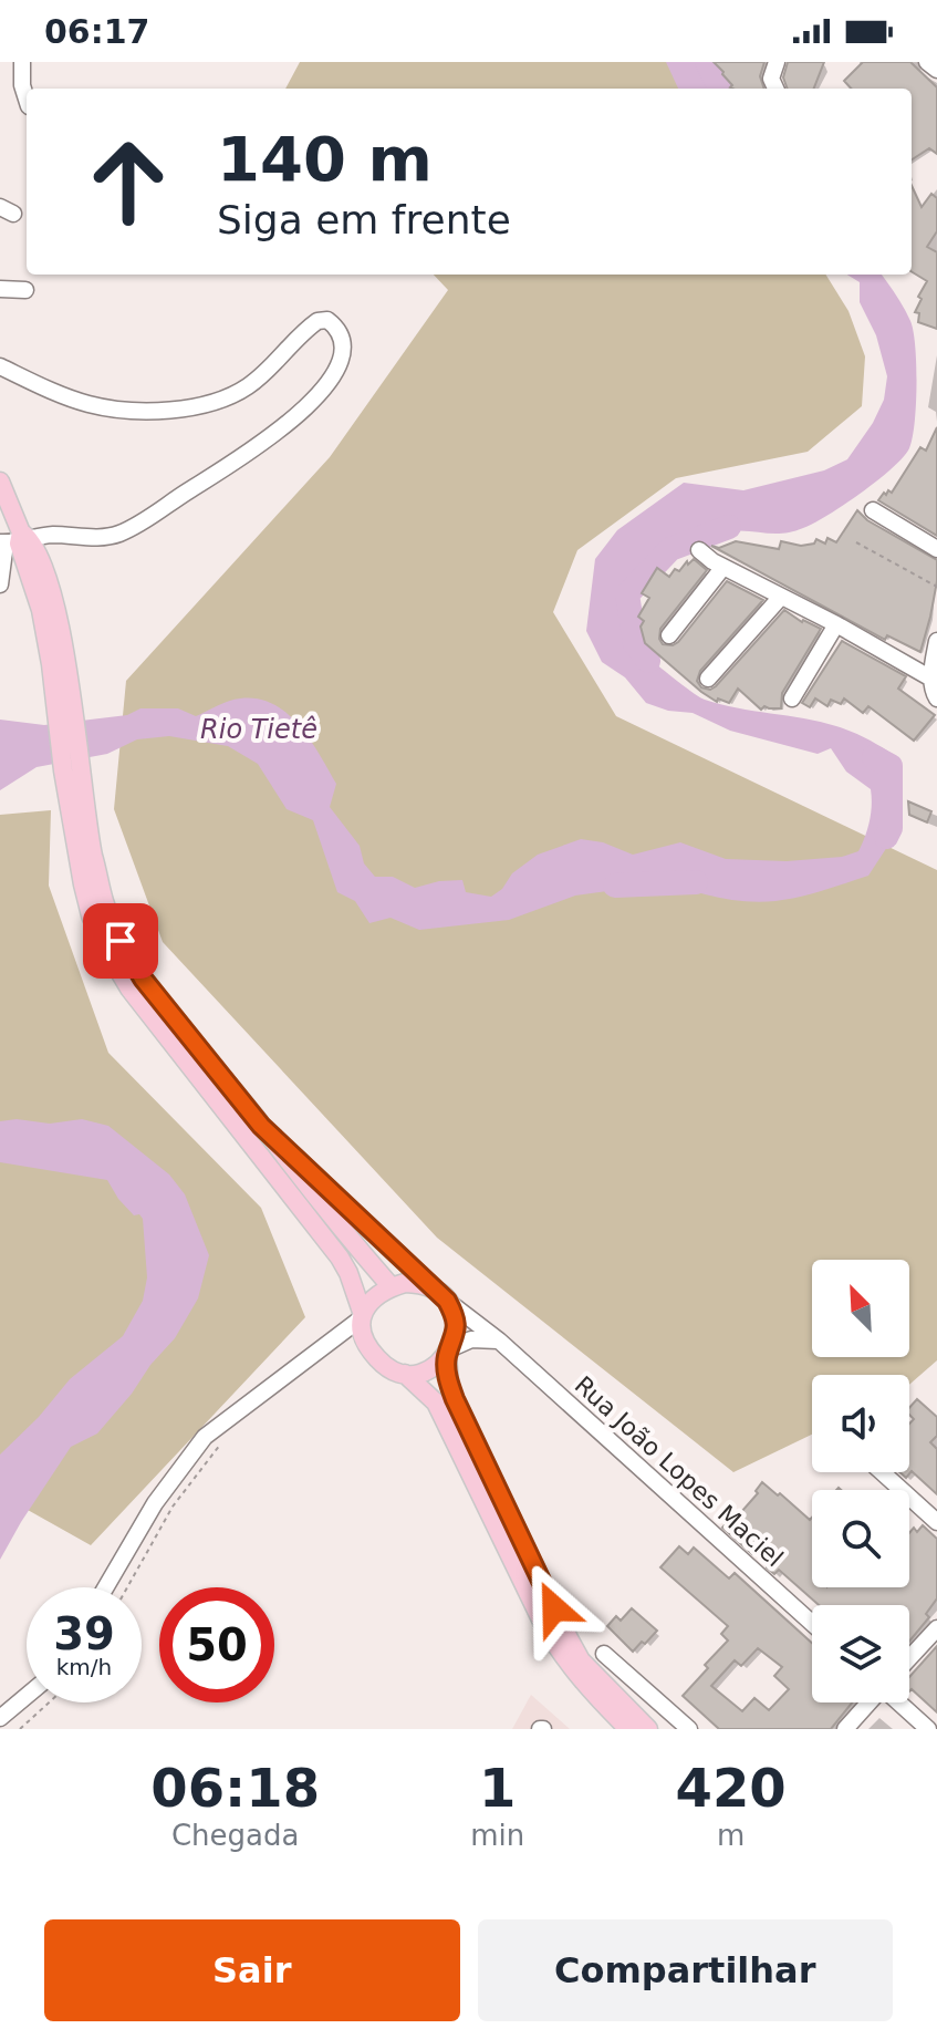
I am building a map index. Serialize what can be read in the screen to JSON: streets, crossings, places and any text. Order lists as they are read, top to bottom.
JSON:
{
  "streets": {
    "street": ["Rua João Lopes Maciel"]
  },
  "water": ["Rio Tietê"],
  "north": "top left",
  "page": {
    "status": "06:17",
    "turn": ["140 m", "Siga em frente"],
    "speed": "39 km/h",
    "limit": "50",
    "eta": [
      "06:18",
      "Chegada",
      "1",
      "min",
      "420",
      "m"
    ],
    "buttons": ["Sair", "Compartilhar"]
  }
}
